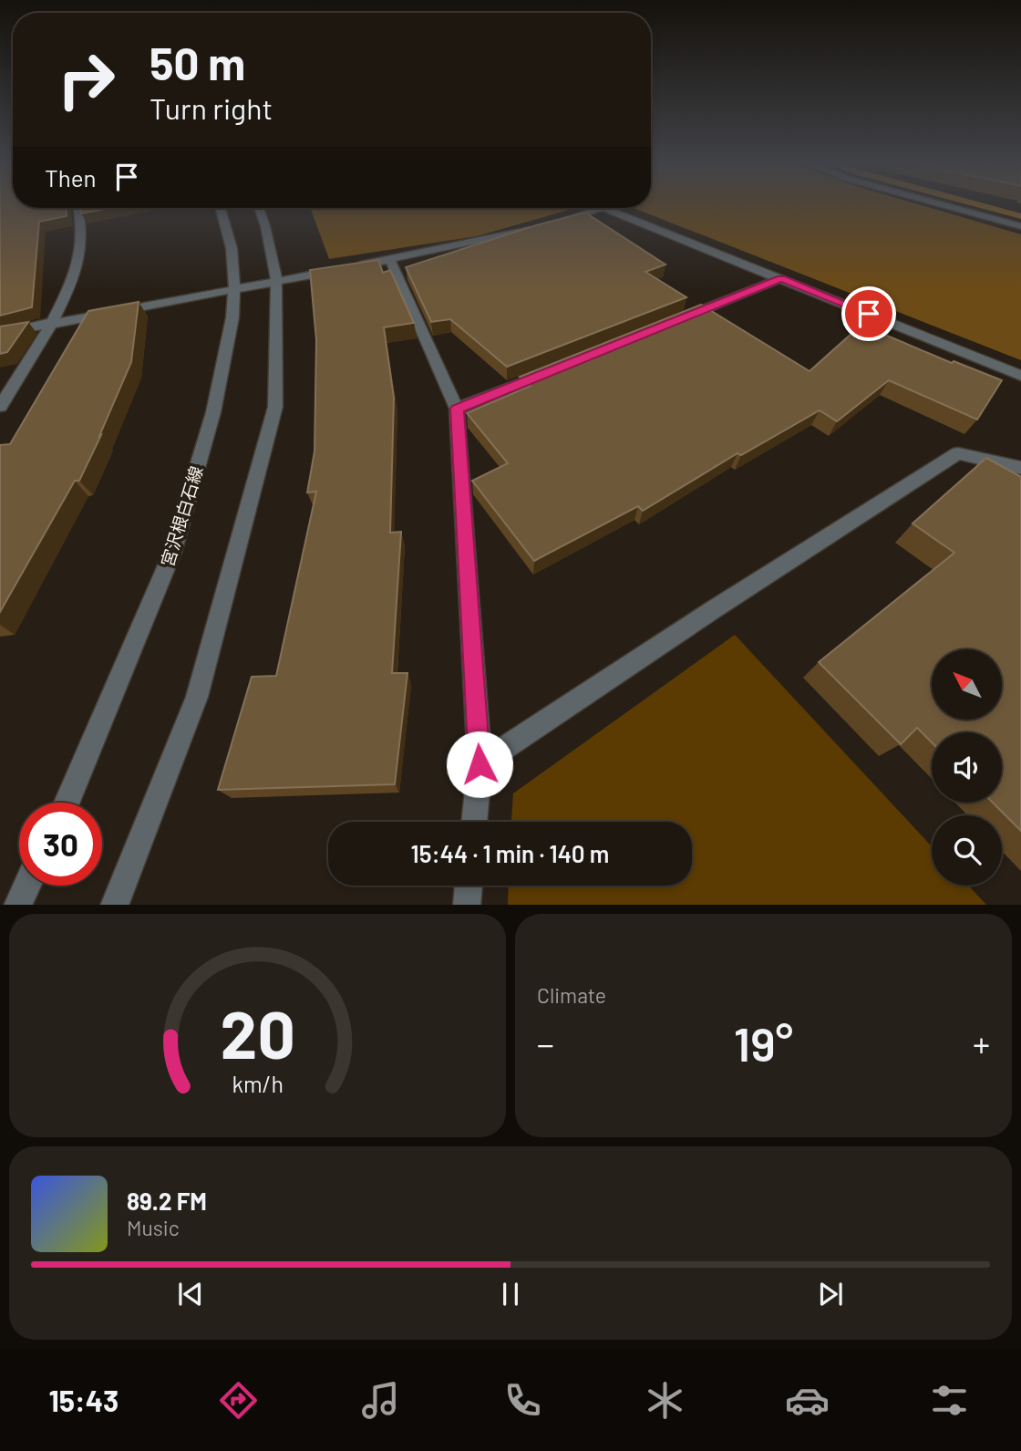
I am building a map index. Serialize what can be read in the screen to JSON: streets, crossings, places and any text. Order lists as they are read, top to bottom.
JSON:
{
  "streets": {
    "street": ["宮沢根白石線"]
  },
  "north": "top left",
  "page": {
    "turn": ["50 m", "Turn right"],
    "then": "Then",
    "limit": "30",
    "trip": "15:44 · 1 min · 140 m",
    "tile": "Climate",
    "heat": ["−", "19°", "+"],
    "song": ["89.2 FM", "Music"],
    "tabs": "15:43",
    "gauge": ["20", "km/h"]
  }
}
